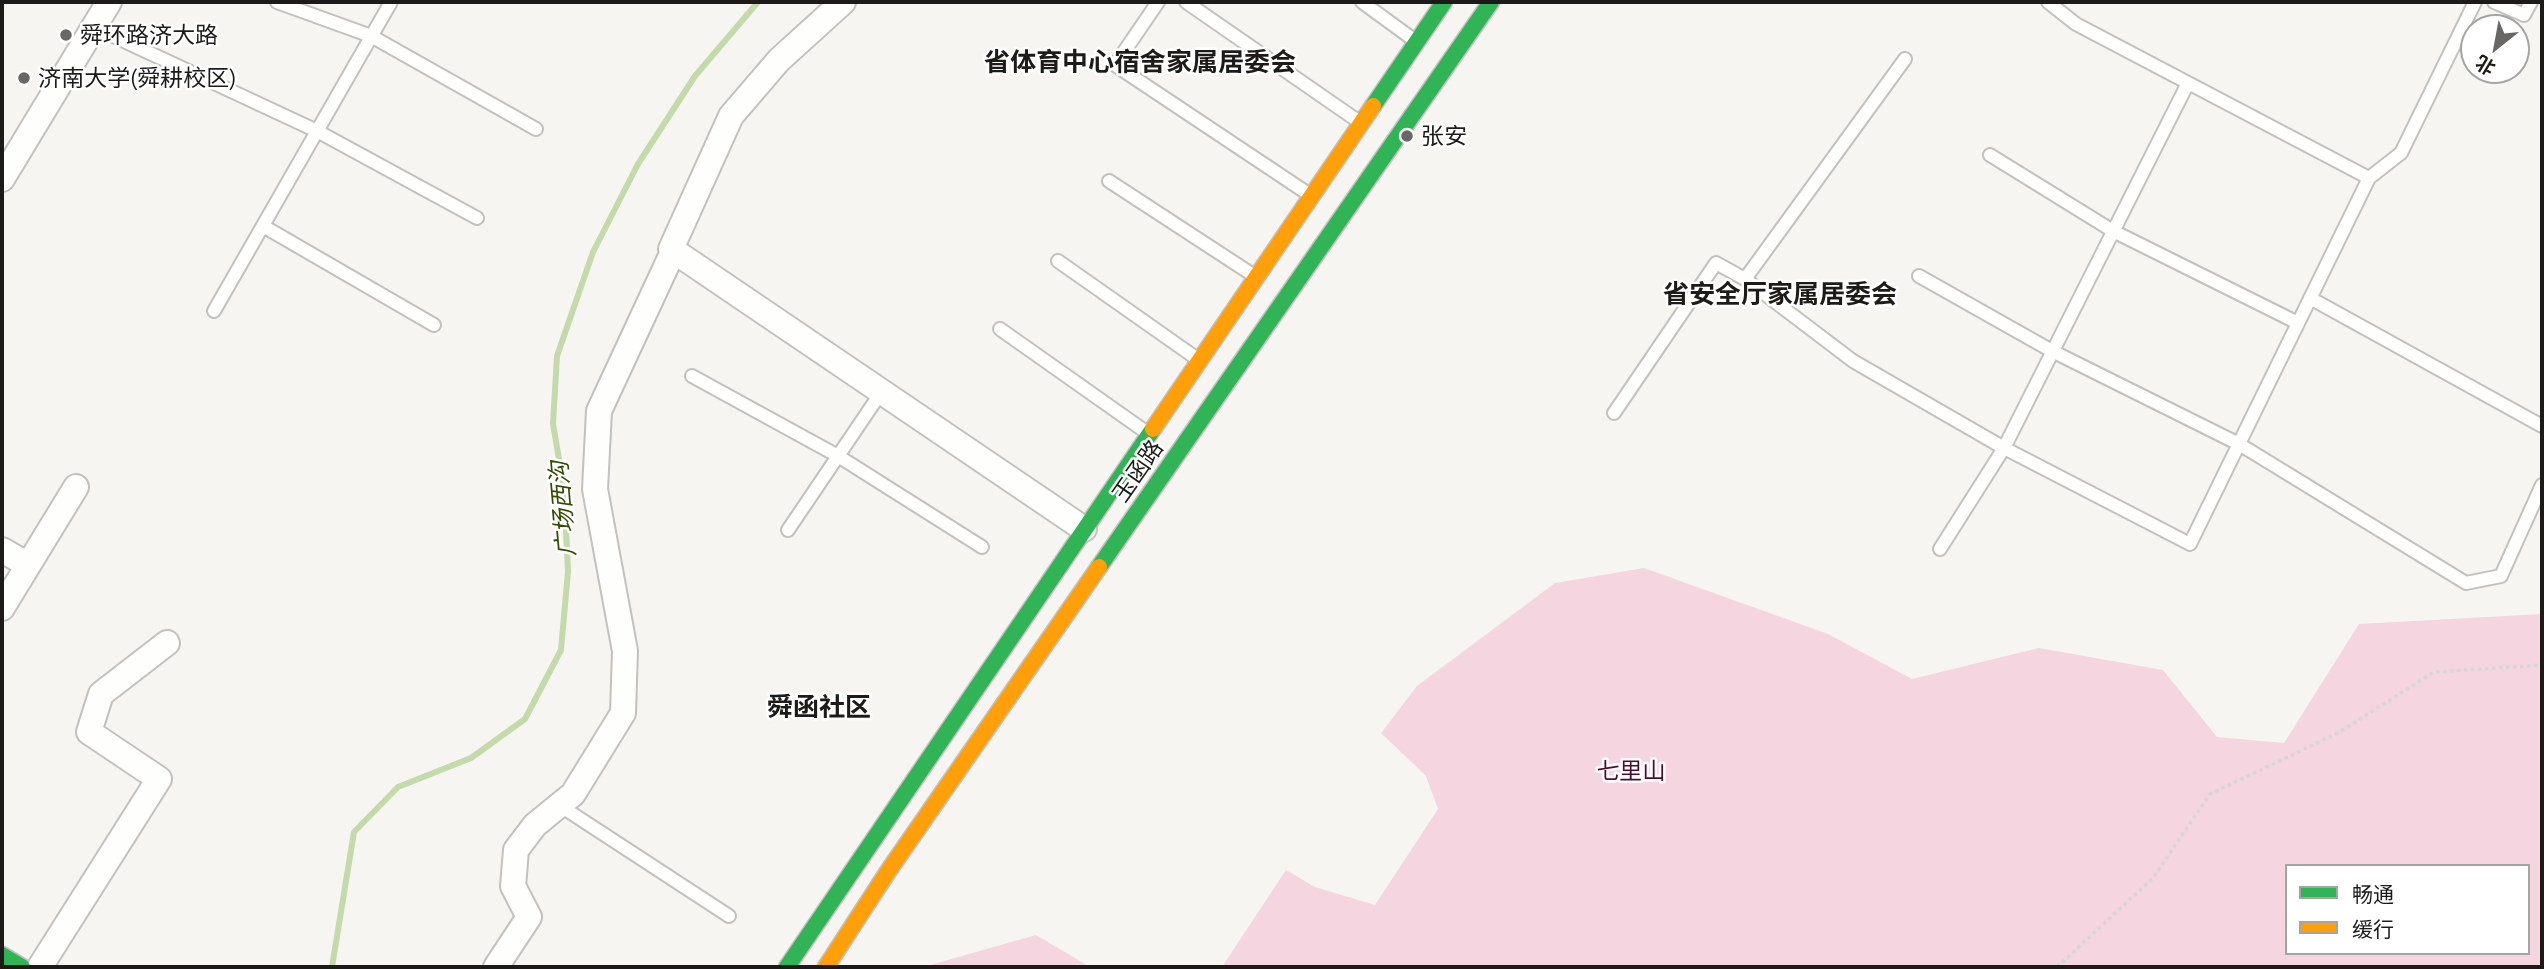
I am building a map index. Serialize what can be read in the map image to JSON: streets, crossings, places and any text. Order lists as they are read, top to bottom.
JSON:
{
  "streets": {
    "main road": ["玉函路"]
  },
  "districts": ["省体育中心宿舍家属居委会", "省安全厅家属居委会", "舜函社区"],
  "water": ["广场西沟"],
  "parks": ["七里山"],
  "places": ["舜环路济大路", "济南大学(舜耕校区)", "张安"],
  "legend": ["畅通", "缓行"],
  "north": "bottom left"
}
